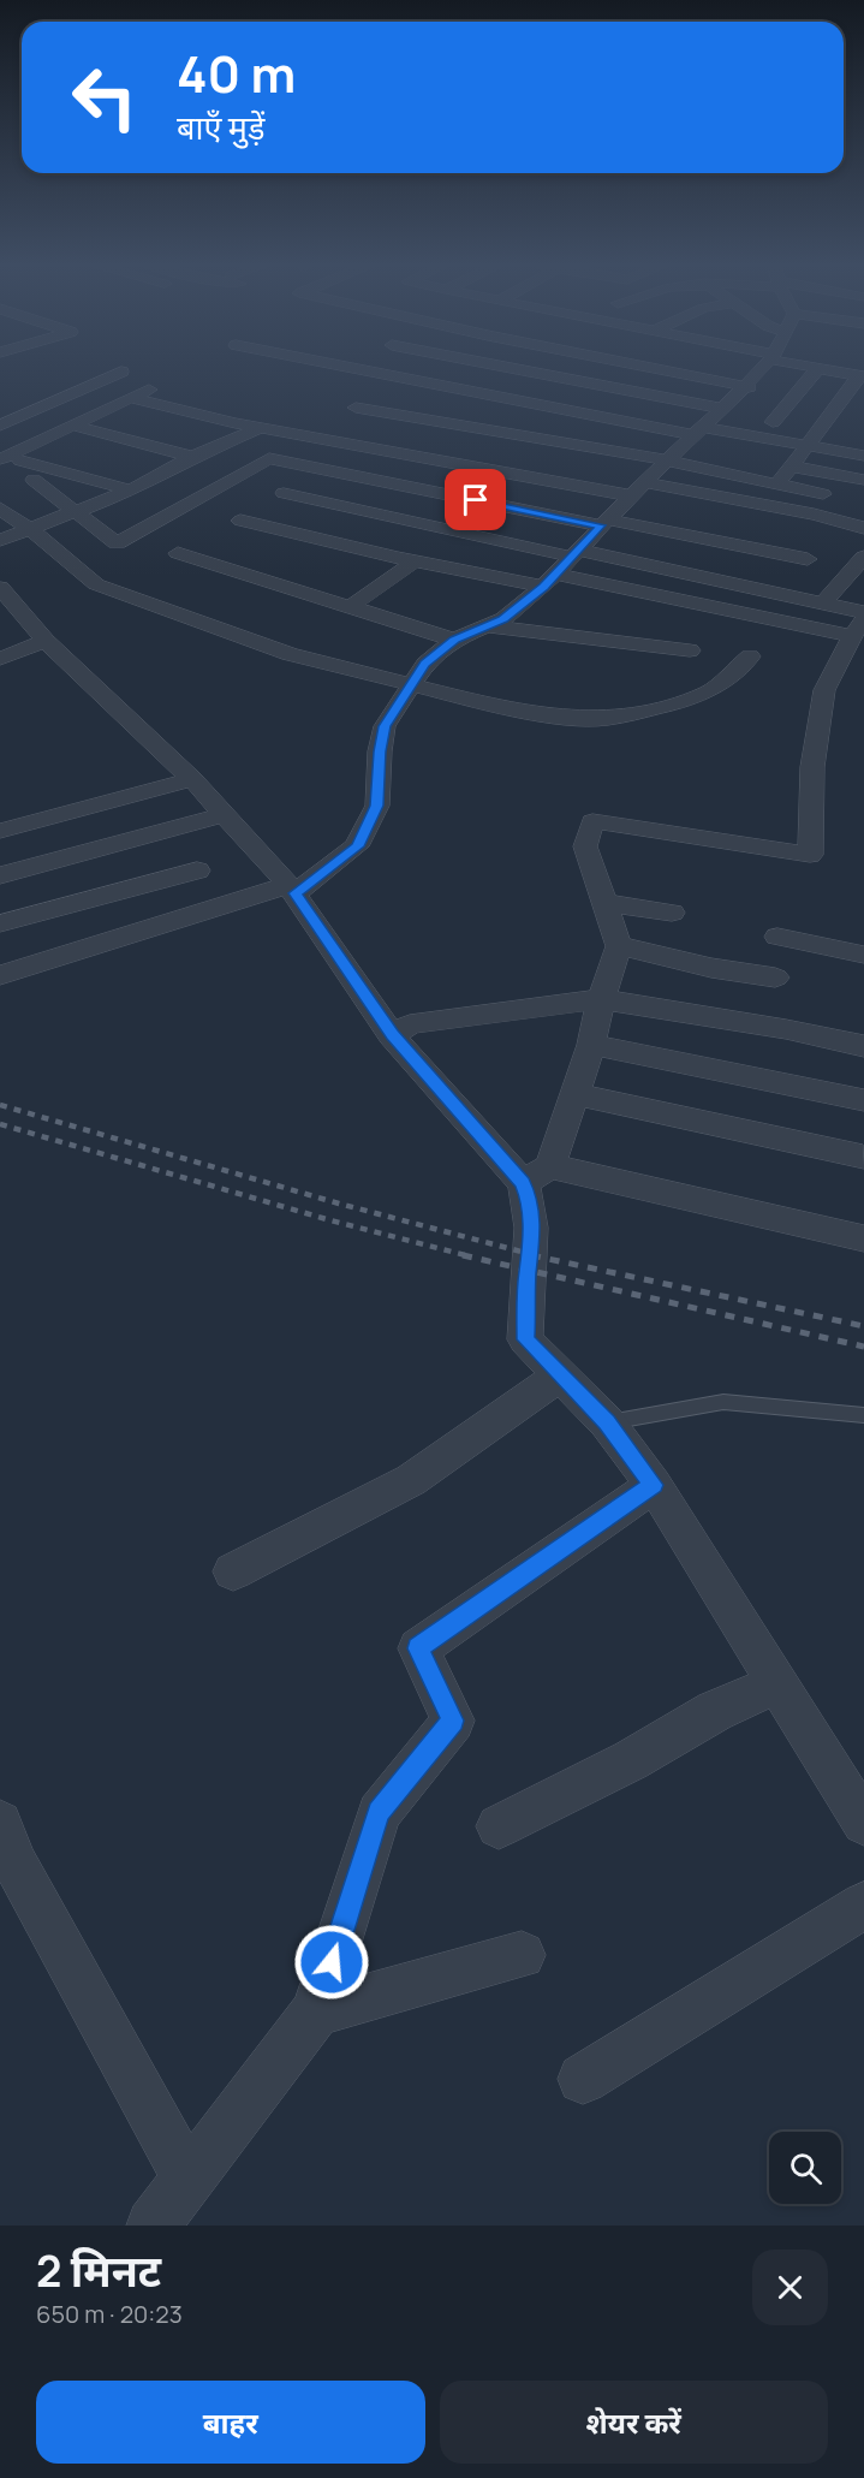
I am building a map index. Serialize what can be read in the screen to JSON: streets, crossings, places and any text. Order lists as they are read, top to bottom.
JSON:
{
  "page": {
    "turn": ["40 m", "बाएँ मुड़ें"],
    "heading": ["2 मिनट", "650 m · 20:23"],
    "buttons": ["बाहर", "शेयर करें"]
  }
}
